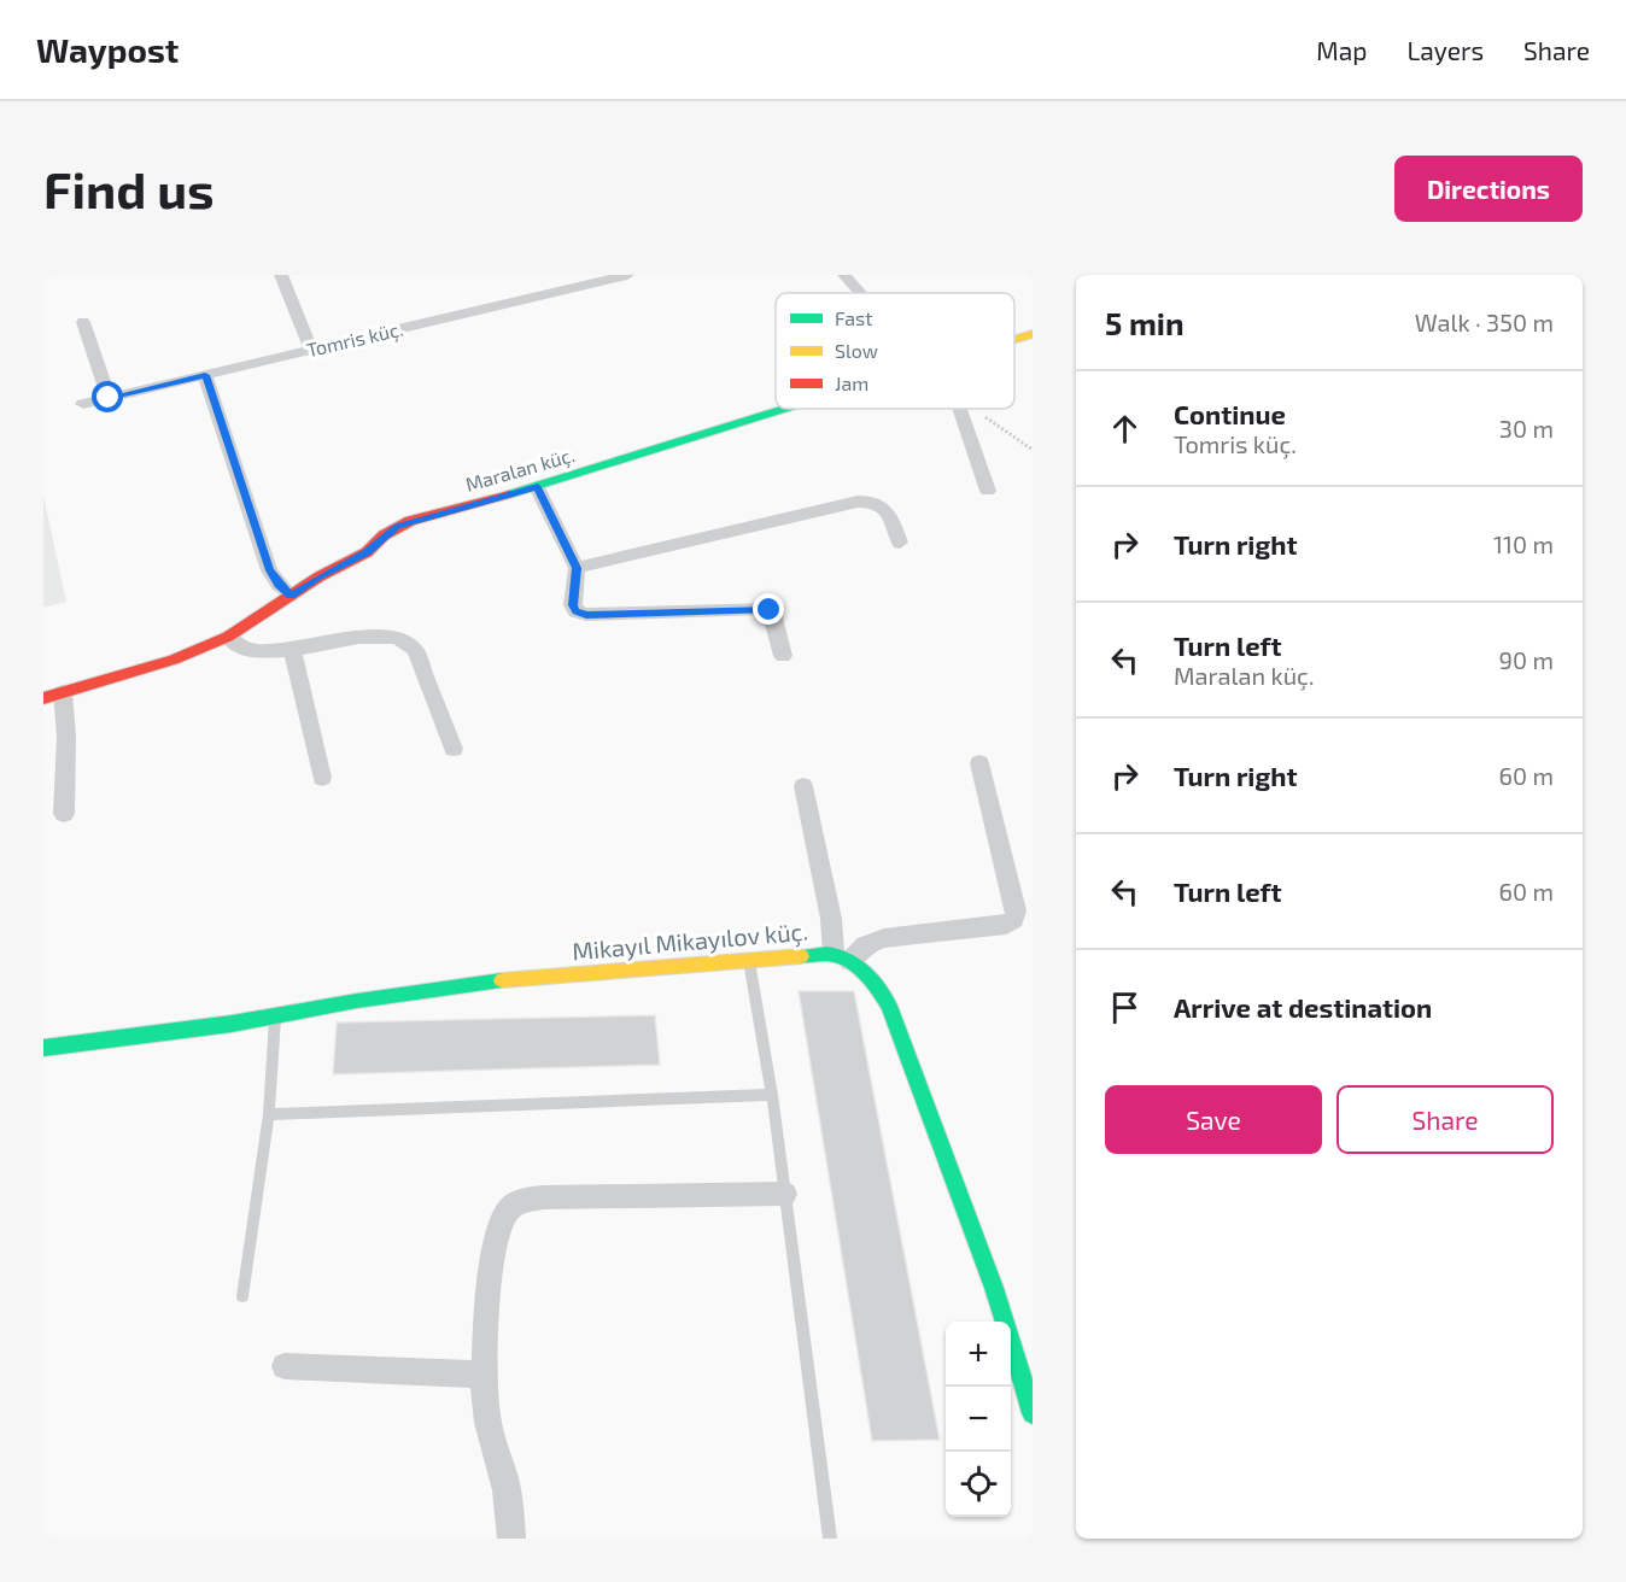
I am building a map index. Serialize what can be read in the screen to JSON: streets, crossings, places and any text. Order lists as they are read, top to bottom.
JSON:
{
  "streets": {
    "street": ["Tomris küç.", "Maralan küç.", "Mikayıl Mikayılov küç."]
  },
  "legend": ["Fast", "Slow", "Jam"],
  "page": {
    "header": "Waypost",
    "nav": ["Map", "Layers", "Share"],
    "buttons": [
      "Directions",
      ["Save", "Share"]
    ],
    "title": "Find us",
    "heading": ["5 min", "Walk · 350 m"],
    "list": [
      ["Continue", "Tomris küç.", "30 m"],
      ["Turn right", "110 m"],
      ["Turn left", "Maralan küç.", "90 m"],
      ["Turn right", "60 m"],
      ["Turn left", "60 m"],
      "Arrive at destination"
    ],
    "map_buttons": ["+", "−"]
  }
}
